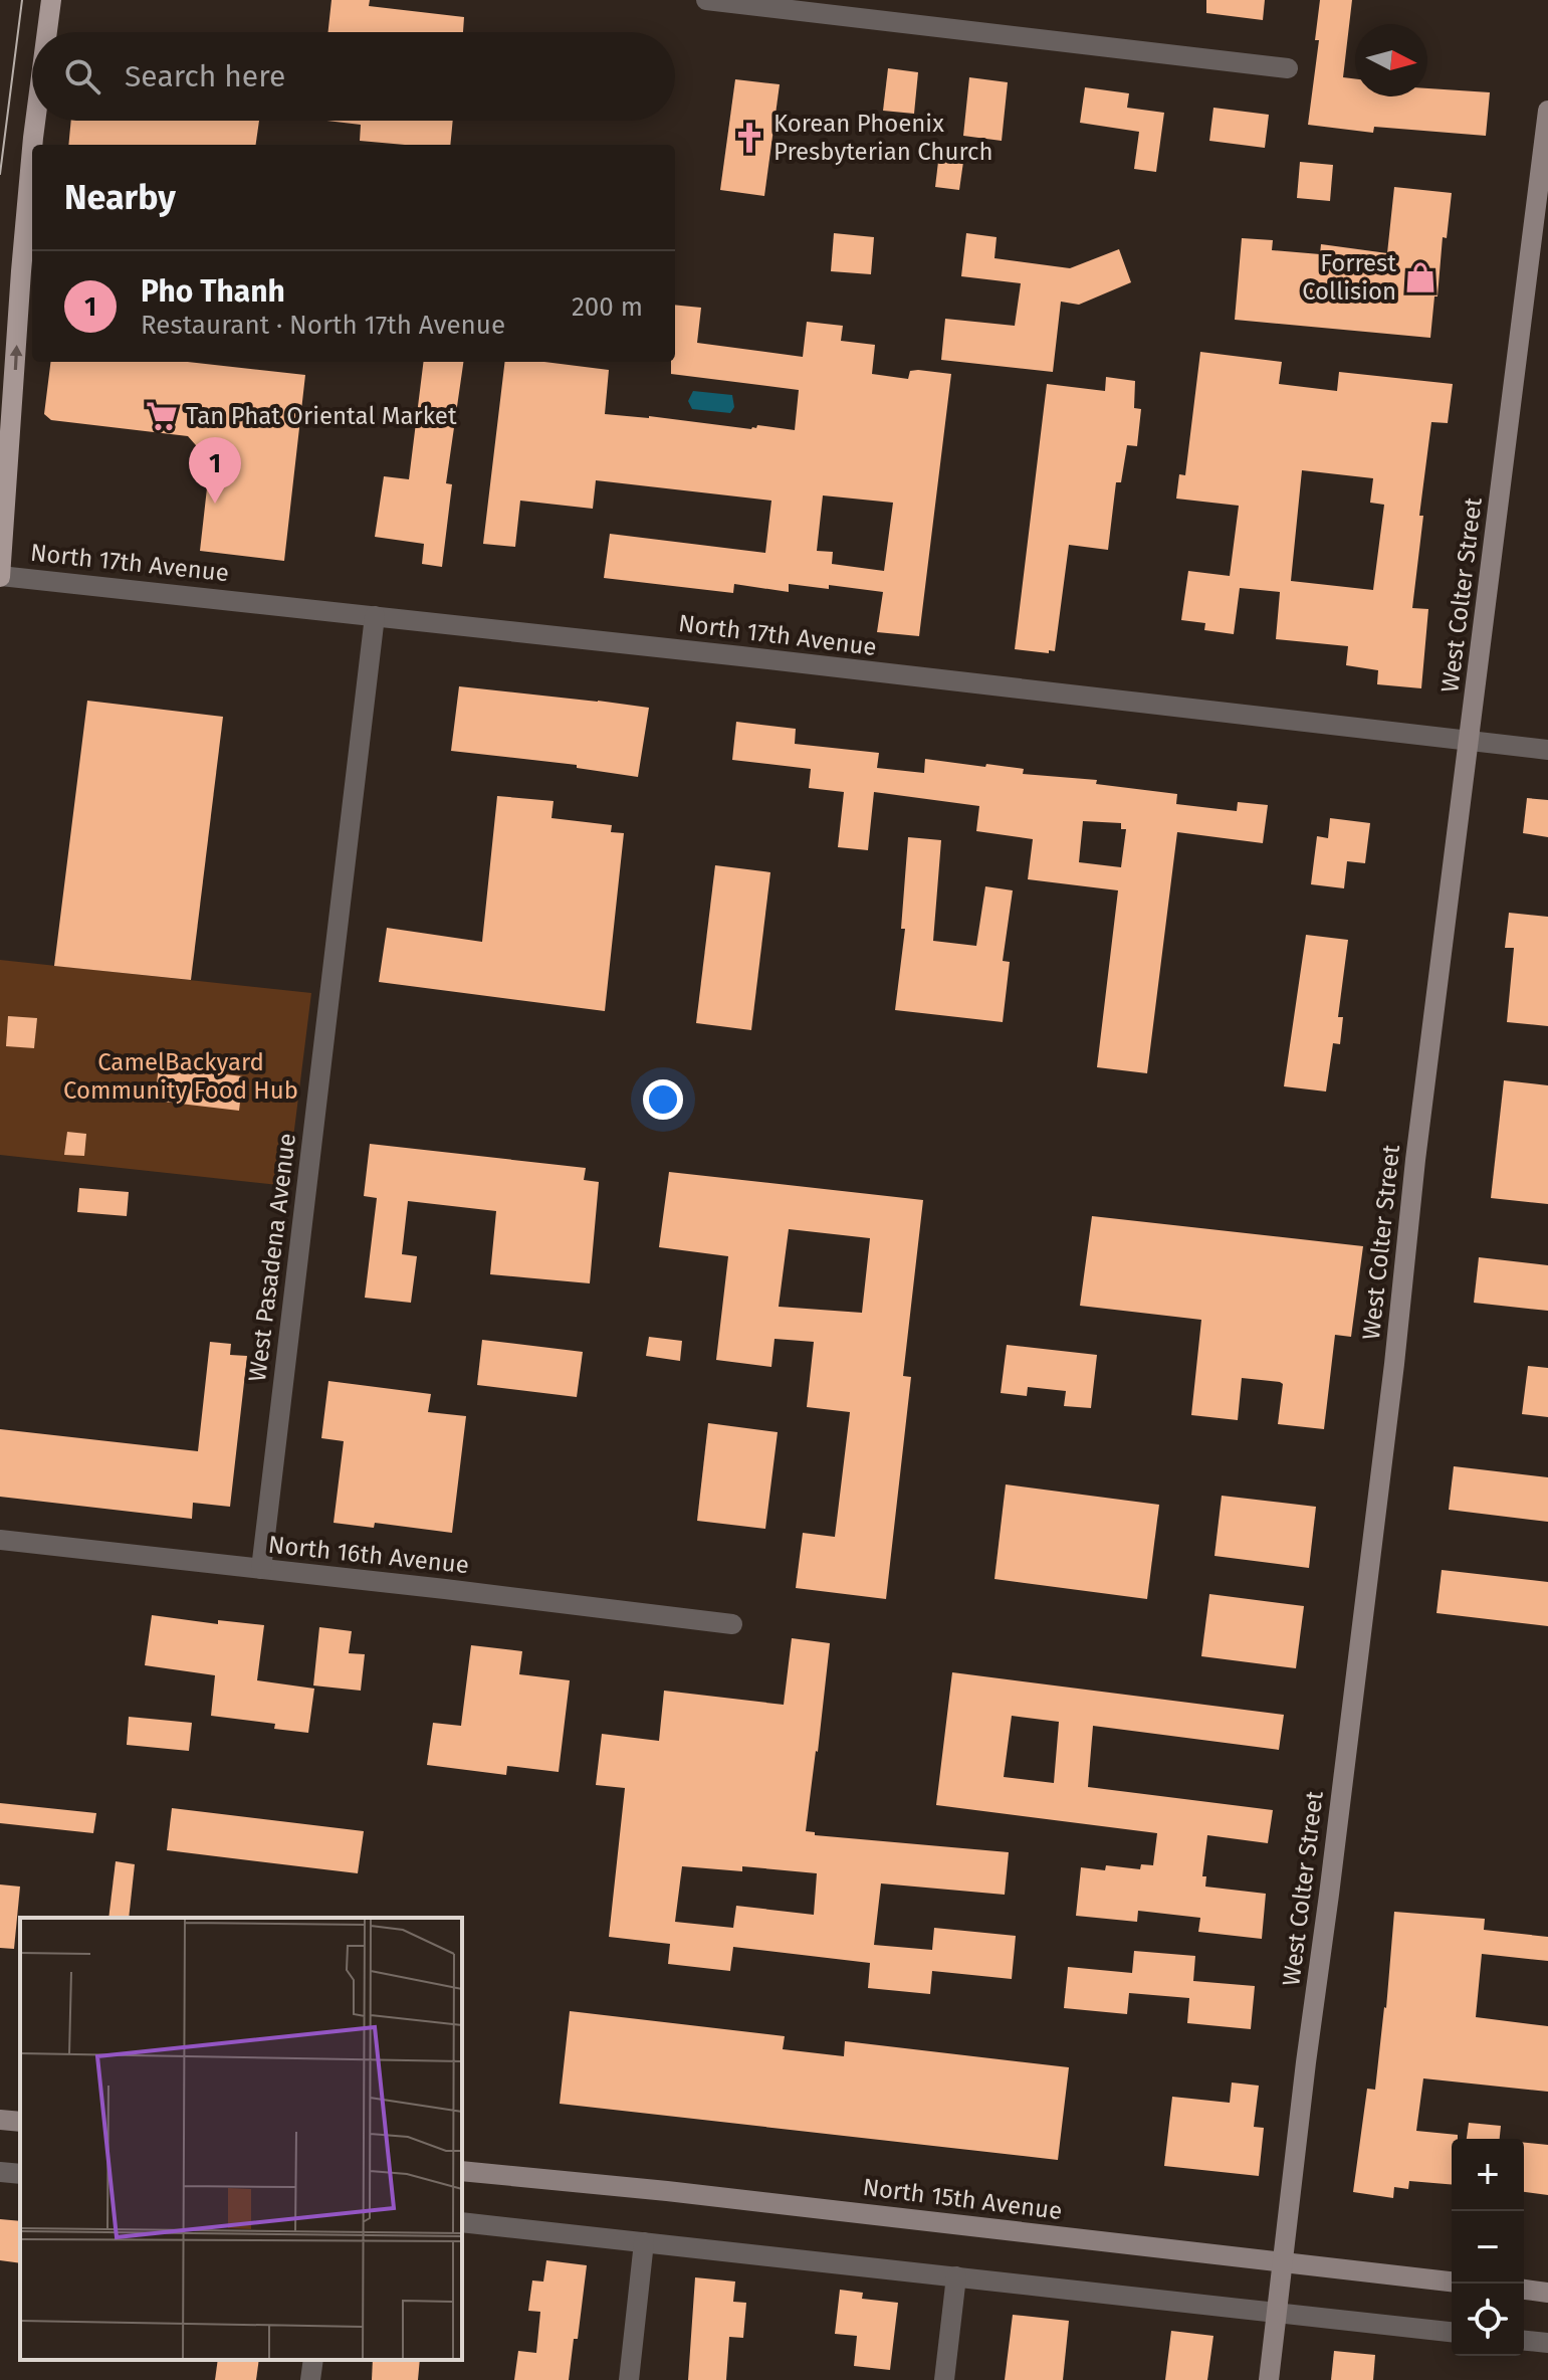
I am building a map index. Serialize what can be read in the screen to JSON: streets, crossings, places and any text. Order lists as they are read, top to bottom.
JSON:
{
  "streets": {
    "street": [
      "North 17th Avenue",
      "West Colter Street",
      "West Pasadena Avenue",
      "North 16th Avenue",
      "North 15th Avenue"
    ]
  },
  "crossings": [
    ["North 17th Avenue", "West Colter Street"],
    ["North 17th Avenue", "West Pasadena Avenue"],
    ["West Colter Street", "North 15th Avenue"],
    ["West Pasadena Avenue", "North 16th Avenue"]
  ],
  "parks": ["CamelBackyard Community Food Hub"],
  "places": {
    "church": ["Korean Phoenix Presbyterian Church"],
    "shop": ["Forrest Collision"],
    "supermarket": ["Tan Phat Oriental Market"]
  },
  "north": "right",
  "page": {
    "search": "Search here",
    "heading": "Nearby",
    "list": [
      {
        "mark": "1",
        "name": "Pho Thanh",
        "note": "Restaurant · North 17th Avenue",
        "value": "200 m"
      }
    ],
    "pins": "1",
    "map_buttons": ["+", "−"]
  }
}
